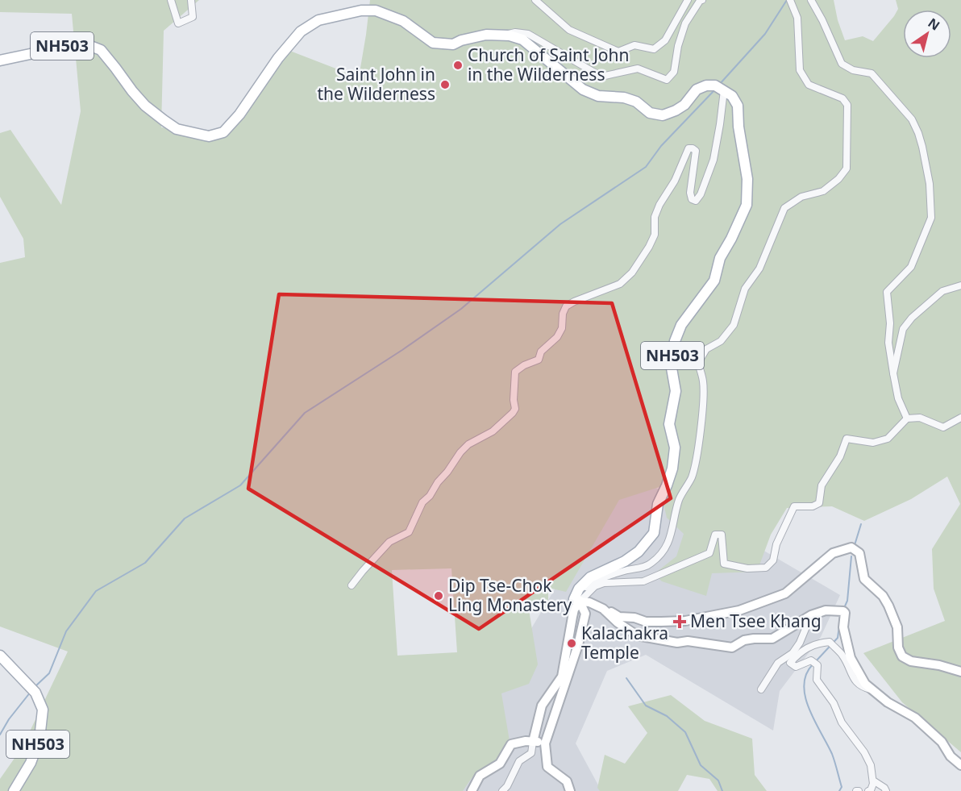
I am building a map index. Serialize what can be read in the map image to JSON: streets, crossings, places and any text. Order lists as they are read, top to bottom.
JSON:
{
  "streets": {
    "main road": ["NH503"]
  },
  "places": {
    "other": [
      "Church of Saint John in the Wilderness",
      "Saint John in the Wilderness",
      "Dip Tse-Chok Ling Monastery",
      "Kalachakra Temple"
    ],
    "health": ["Men Tsee Khang"]
  },
  "north": "top right"
}
